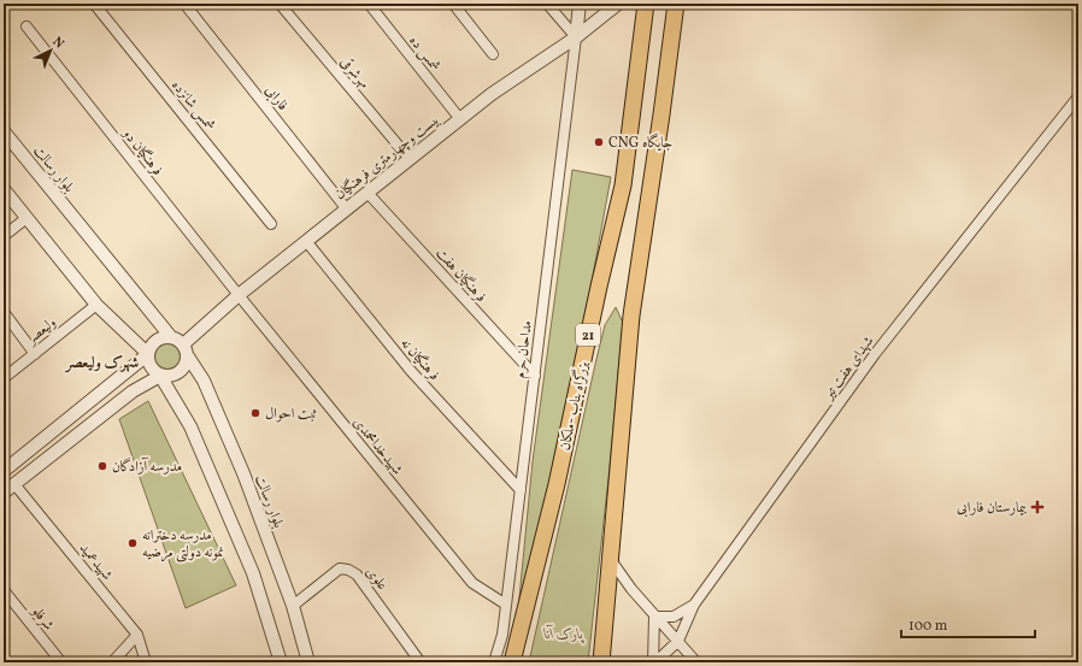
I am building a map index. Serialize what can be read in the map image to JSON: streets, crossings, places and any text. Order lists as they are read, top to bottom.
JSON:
{
  "streets": {
    "highway": ["21", "بزرگراه بناب -ملکان"],
    "street": [
      "شمس ده",
      "مهرشرقی",
      "فارابی",
      "شمس شانزده",
      "فرهنگیان دو",
      "بیست وچهارمتری فرهنگیان",
      "بلوار رسالت",
      "فرهنگیان هفت",
      "ولیعصر",
      "مداحان حرم",
      "فرهنگیان نه",
      "شهدای هفت تیر",
      "شهیدخدامحمدی",
      "شهیدعمید",
      "علوی",
      "شرفلو"
    ]
  },
  "crossings": [
    ["شمس ده", "بیست وچهارمتری فرهنگیان"],
    ["مهرشرقی", "بیست وچهارمتری فرهنگیان"],
    ["فارابی", "بیست وچهارمتری فرهنگیان"],
    ["فرهنگیان دو", "بیست وچهارمتری فرهنگیان"],
    ["فرهنگیان دو", "شهیدخدامحمدی"],
    ["بیست وچهارمتری فرهنگیان", "بلوار رسالت"],
    ["بیست وچهارمتری فرهنگیان", "فرهنگیان هفت"],
    ["بیست وچهارمتری فرهنگیان", "مداحان حرم"],
    ["بیست وچهارمتری فرهنگیان", "فرهنگیان نه"],
    ["بیست وچهارمتری فرهنگیان", "شهیدخدامحمدی"],
    ["بلوار رسالت", "علوی"],
    ["فرهنگیان هفت", "مداحان حرم"],
    ["مداحان حرم", "فرهنگیان نه"],
    ["مداحان حرم", "شهیدخدامحمدی"]
  ],
  "districts": ["شهرک ولیعصر"],
  "parks": ["پارک آنا"],
  "places": {
    "other": [
      "CNG جایگاه",
      "ثبت احوال",
      "مدرسه آزادگان",
      "مدرسه دخترانه نمونه دولتی مرضیه"
    ],
    "health": ["بیمارستان فارابی"]
  },
  "scale_bar": "100 m",
  "north": "top right"
}
